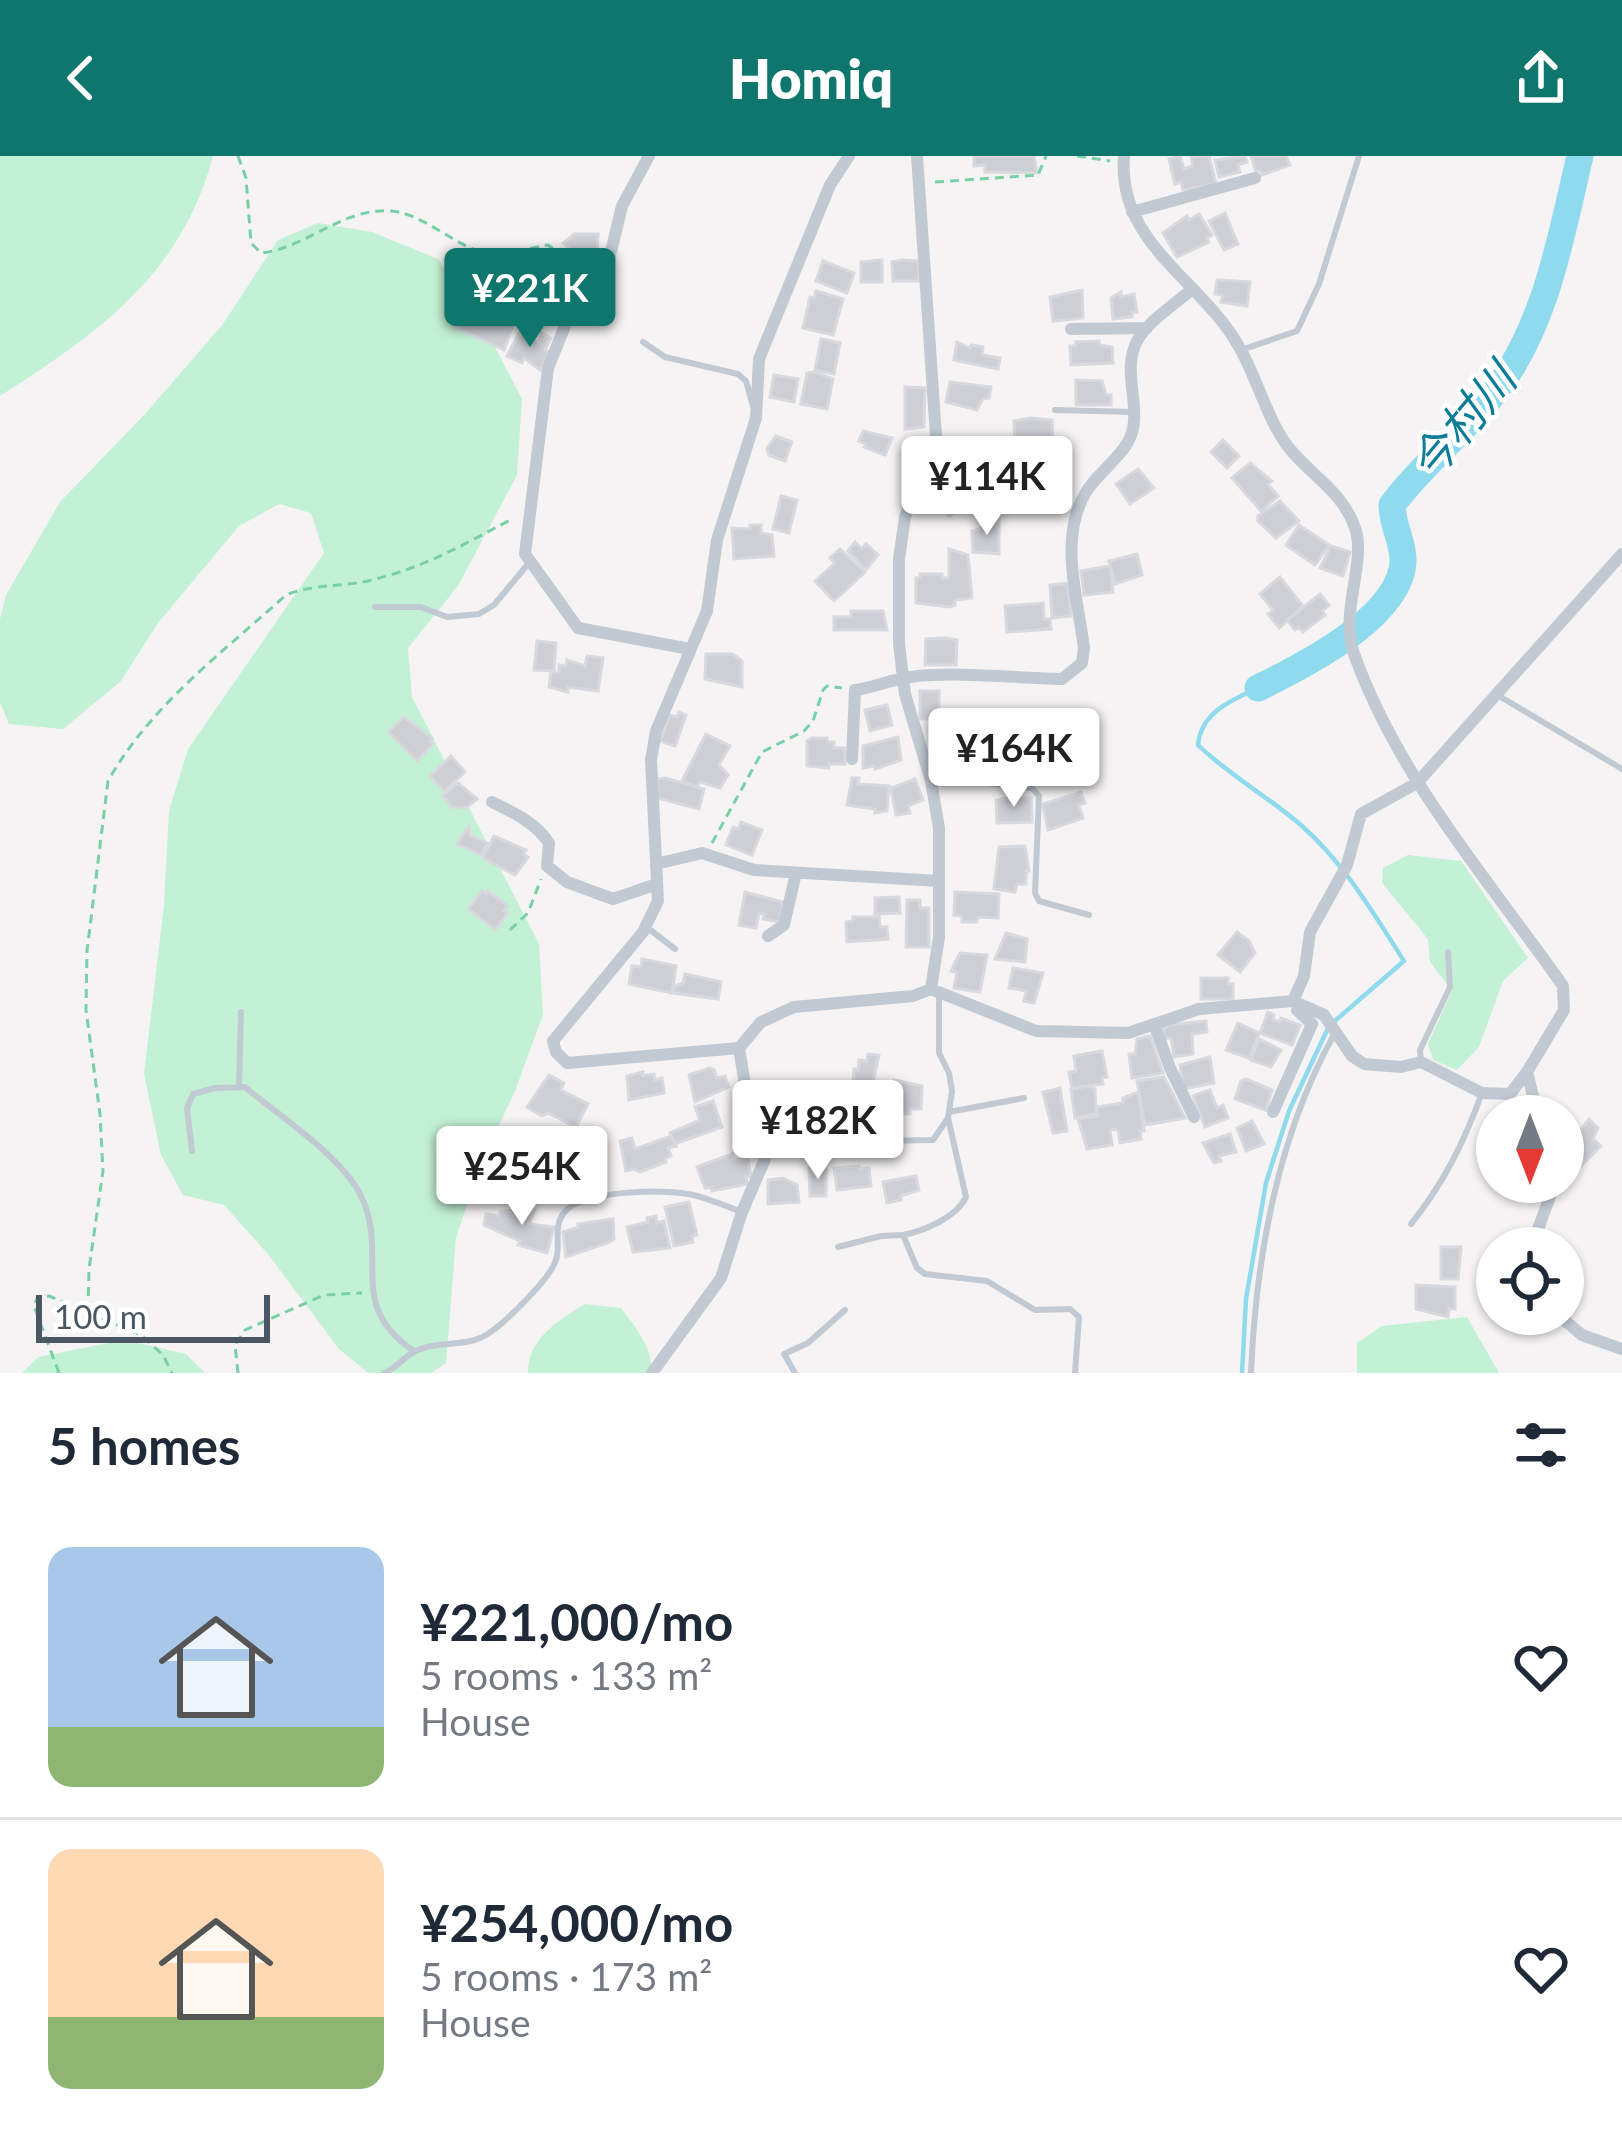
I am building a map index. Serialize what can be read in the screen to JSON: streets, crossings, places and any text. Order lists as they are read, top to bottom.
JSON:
{
  "water": ["今村川"],
  "scale_bar": "100 m",
  "north": "bottom",
  "page": {
    "header": "Homiq",
    "price": [
      "¥221K",
      "¥114K",
      "¥164K",
      "¥182K",
      "¥254K"
    ],
    "scale": "100 m",
    "heading": "5 homes",
    "list": [
      {
        "name": "¥221,000/mo",
        "note": "5 rooms · 133 m² · House"
      },
      {
        "name": "¥254,000/mo",
        "note": "5 rooms · 173 m² · House"
      }
    ]
  }
}
